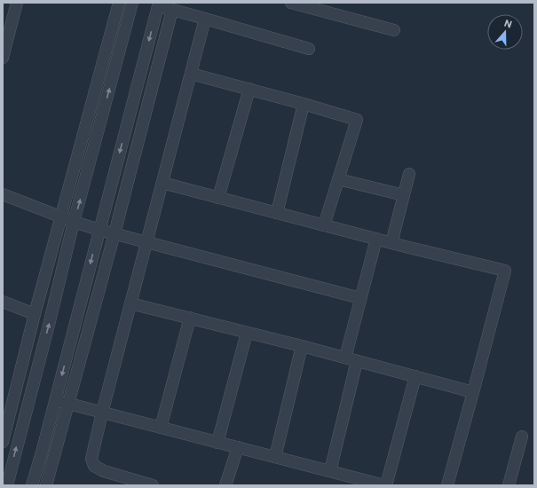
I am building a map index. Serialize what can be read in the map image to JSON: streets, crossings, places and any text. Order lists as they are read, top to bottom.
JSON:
{
  "north": "top"
}
